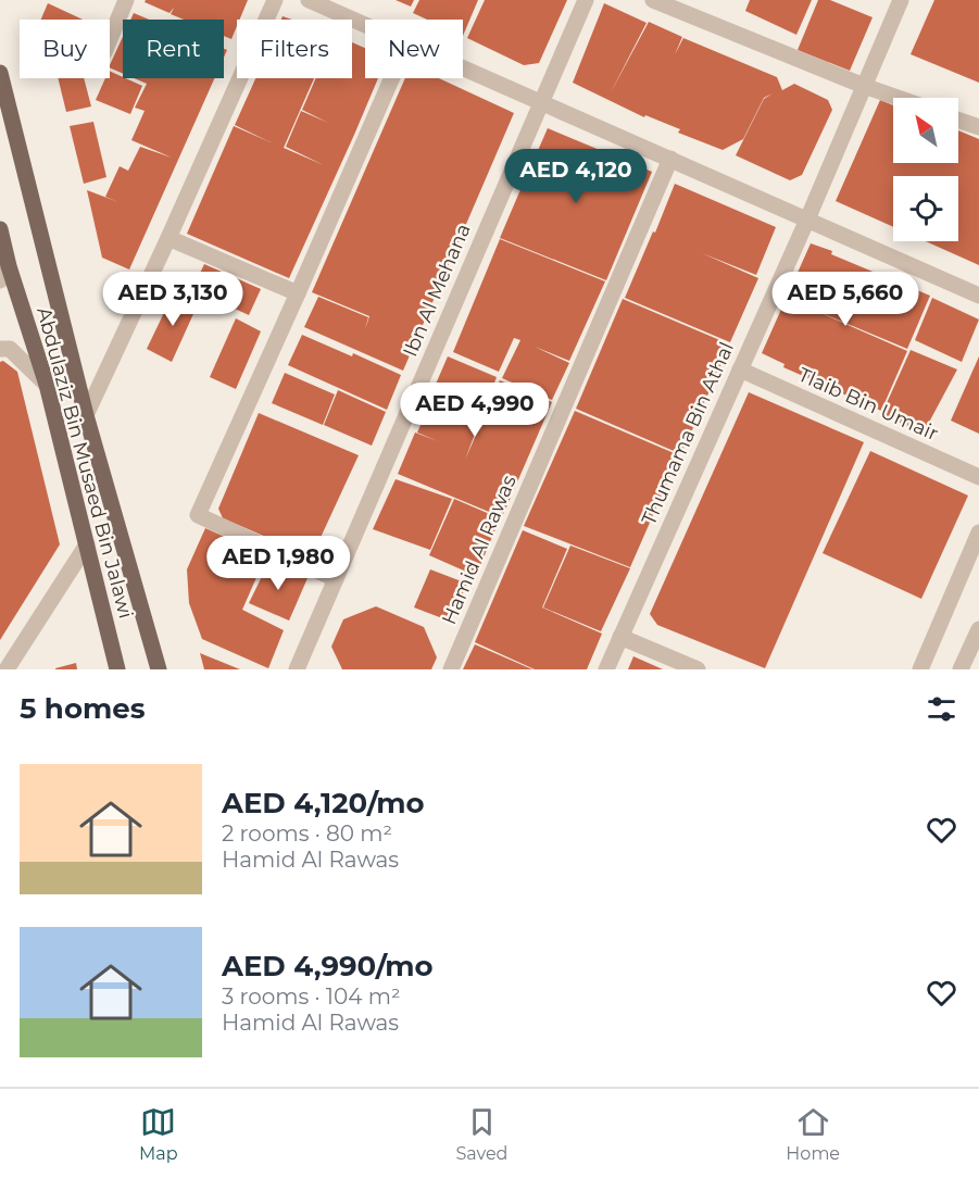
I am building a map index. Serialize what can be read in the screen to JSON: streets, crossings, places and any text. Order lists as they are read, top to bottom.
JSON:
{
  "streets": {
    "main road": ["Abdulaziz Bin Musaed Bin Jalawi"],
    "street": [
      "Ibn Al Mehana",
      "Tlaib Bin Umair",
      "Thumama Bin Athal",
      "Hamid Al Rawas"
    ]
  },
  "crossings": [
    ["Tlaib Bin Umair", "Thumama Bin Athal"]
  ],
  "north": "top left",
  "page": {
    "chip": [
      "Buy",
      "Rent",
      "Filters",
      "New"
    ],
    "price": [
      "AED 4,120",
      "AED 3,130",
      "AED 5,660",
      "AED 4,990",
      "AED 1,980"
    ],
    "heading": "5 homes",
    "list": [
      {
        "name": "AED 4,120/mo",
        "note": "2 rooms · 80 m² · Hamid Al Rawas"
      },
      {
        "name": "AED 4,990/mo",
        "note": "3 rooms · 104 m² · Hamid Al Rawas"
      }
    ],
    "tabs": ["Map", "Saved", "Home"]
  }
}
